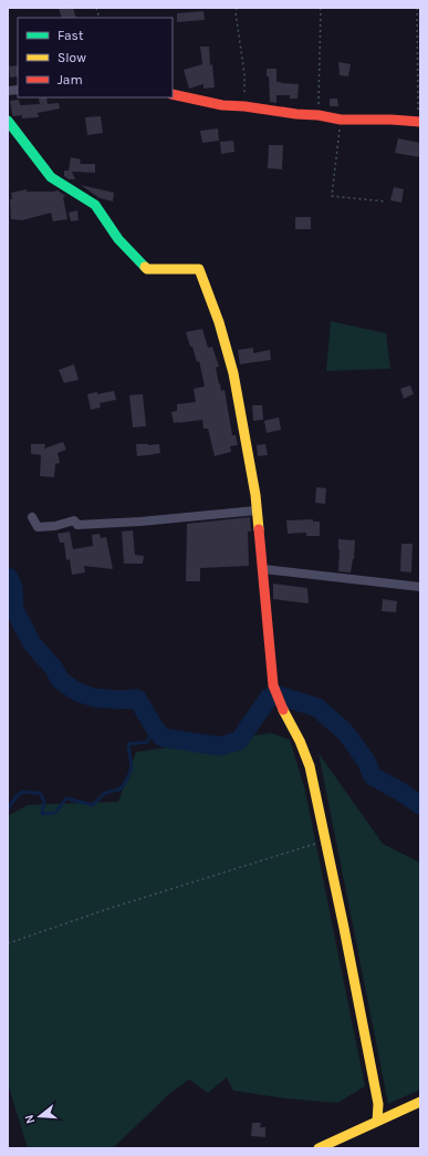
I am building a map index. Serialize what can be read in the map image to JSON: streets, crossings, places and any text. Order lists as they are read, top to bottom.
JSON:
{
  "legend": ["Fast", "Slow", "Jam"],
  "north": "left"
}
